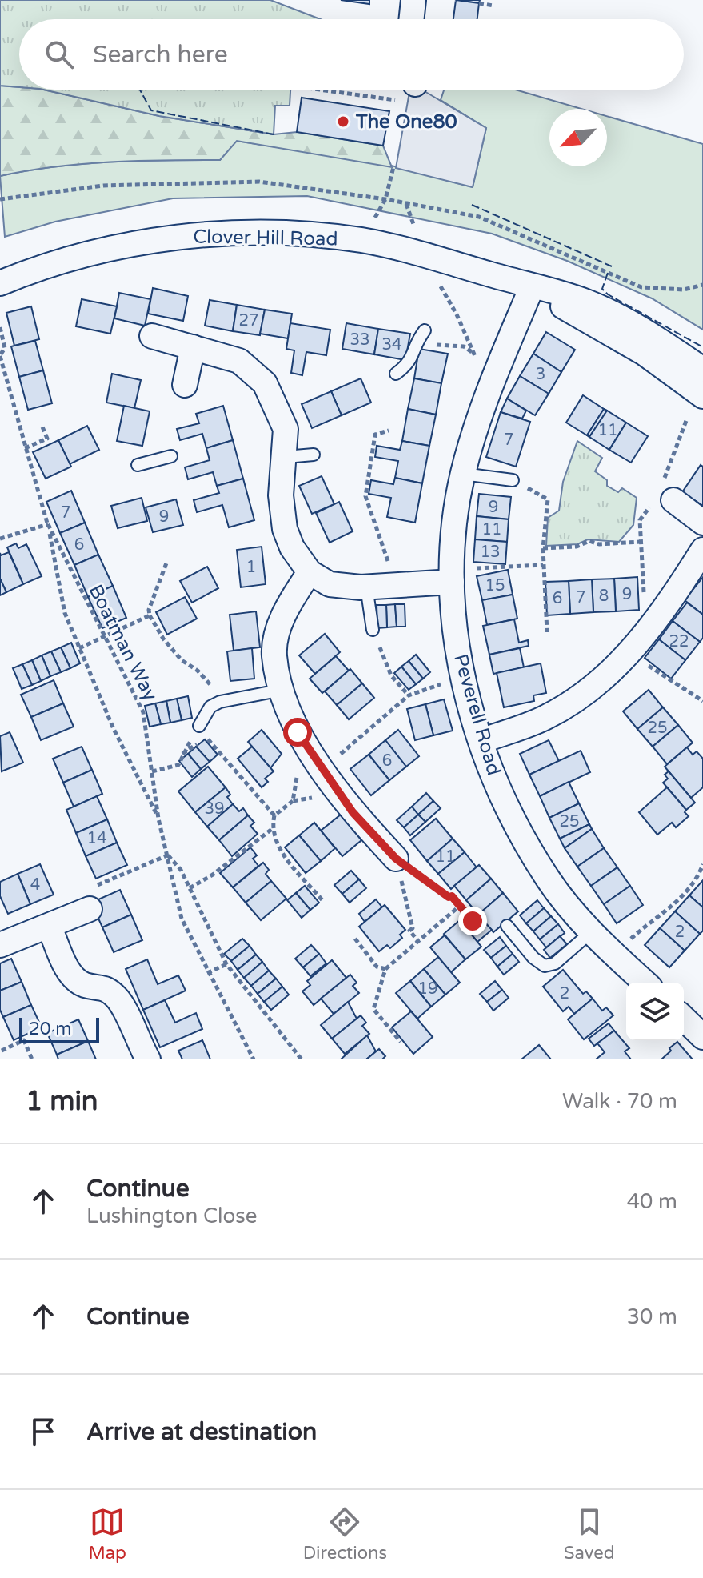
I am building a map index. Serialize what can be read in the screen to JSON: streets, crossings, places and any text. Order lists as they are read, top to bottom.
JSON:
{
  "streets": {
    "street": ["Clover Hill Road", "Peverell Road"],
    "path": ["Boatman Way"]
  },
  "crossings": [
    ["Clover Hill Road", "Peverell Road"]
  ],
  "places": ["The One80"],
  "house_numbers": [
    "27",
    "33",
    "34",
    "3",
    "11",
    "7",
    "9",
    "7",
    "9",
    "11",
    "6",
    "13",
    "1",
    "15",
    "9",
    "8",
    "7",
    "6",
    "22",
    "25",
    "6",
    "39",
    "25",
    "14",
    "11",
    "4",
    "2",
    "19",
    "2"
  ],
  "scale_bar": "20 m",
  "north": "bottom left",
  "page": {
    "search": "Search here",
    "scale": "20 m",
    "heading": ["1 min", "Walk · 70 m"],
    "list": [
      ["Continue", "Lushington Close", "40 m"],
      ["Continue", "30 m"],
      "Arrive at destination"
    ],
    "nav": ["Map", "Directions", "Saved"]
  }
}
